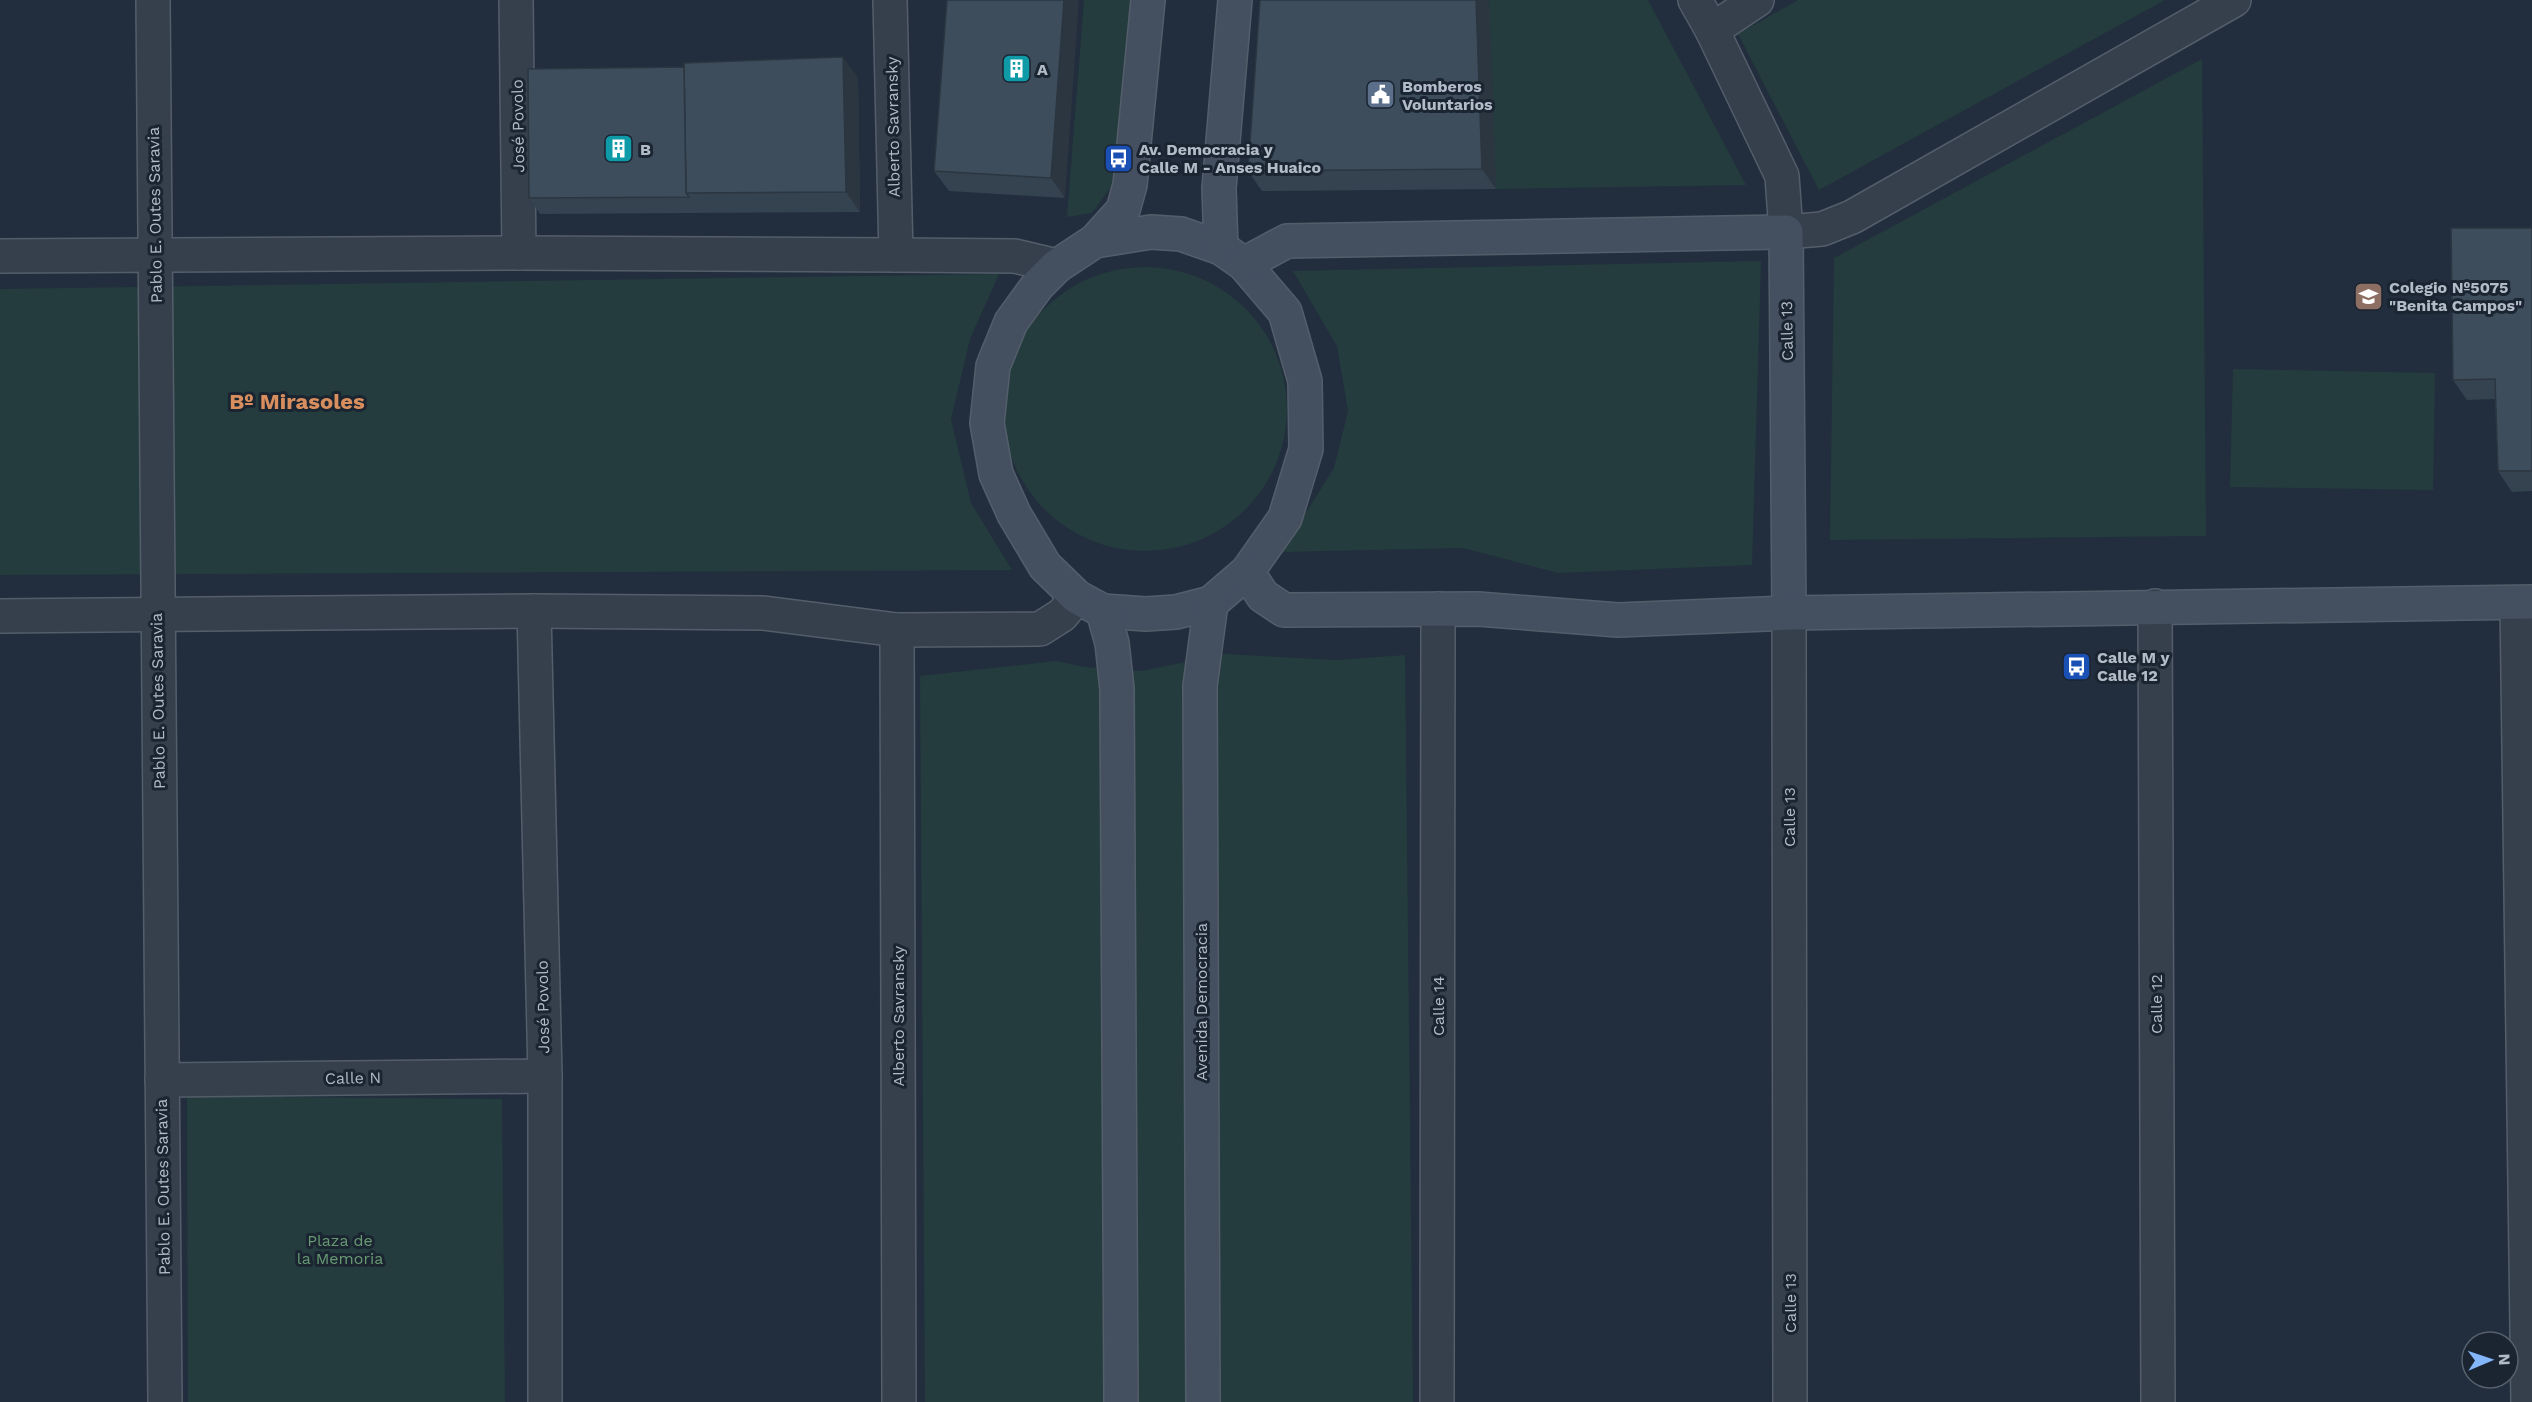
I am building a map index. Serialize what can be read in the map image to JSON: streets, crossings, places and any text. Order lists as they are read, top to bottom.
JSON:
{
  "streets": {
    "main road": ["Calle 13", "Avenida Democracia"],
    "street": [
      "José Povolo",
      "Alberto Savransky",
      "Pablo E. Outes Saravia",
      "Calle 12",
      "Calle 14",
      "Calle N"
    ]
  },
  "crossings": [
    ["José Povolo", "Calle N"],
    ["Pablo E. Outes Saravia", "Calle N"]
  ],
  "districts": ["Bº Mirasoles"],
  "parks": ["Plaza de la Memoria"],
  "places": {
    "building": ["A", "B"],
    "public building": ["Bomberos Voluntarios"],
    "bus stop": ["Av. Democracia y Calle M - Anses Huaico", "Calle M y Calle 12"],
    "school or university": ["Colegio Nº5075 \"Benita Campos\""]
  },
  "north": "right"
}
